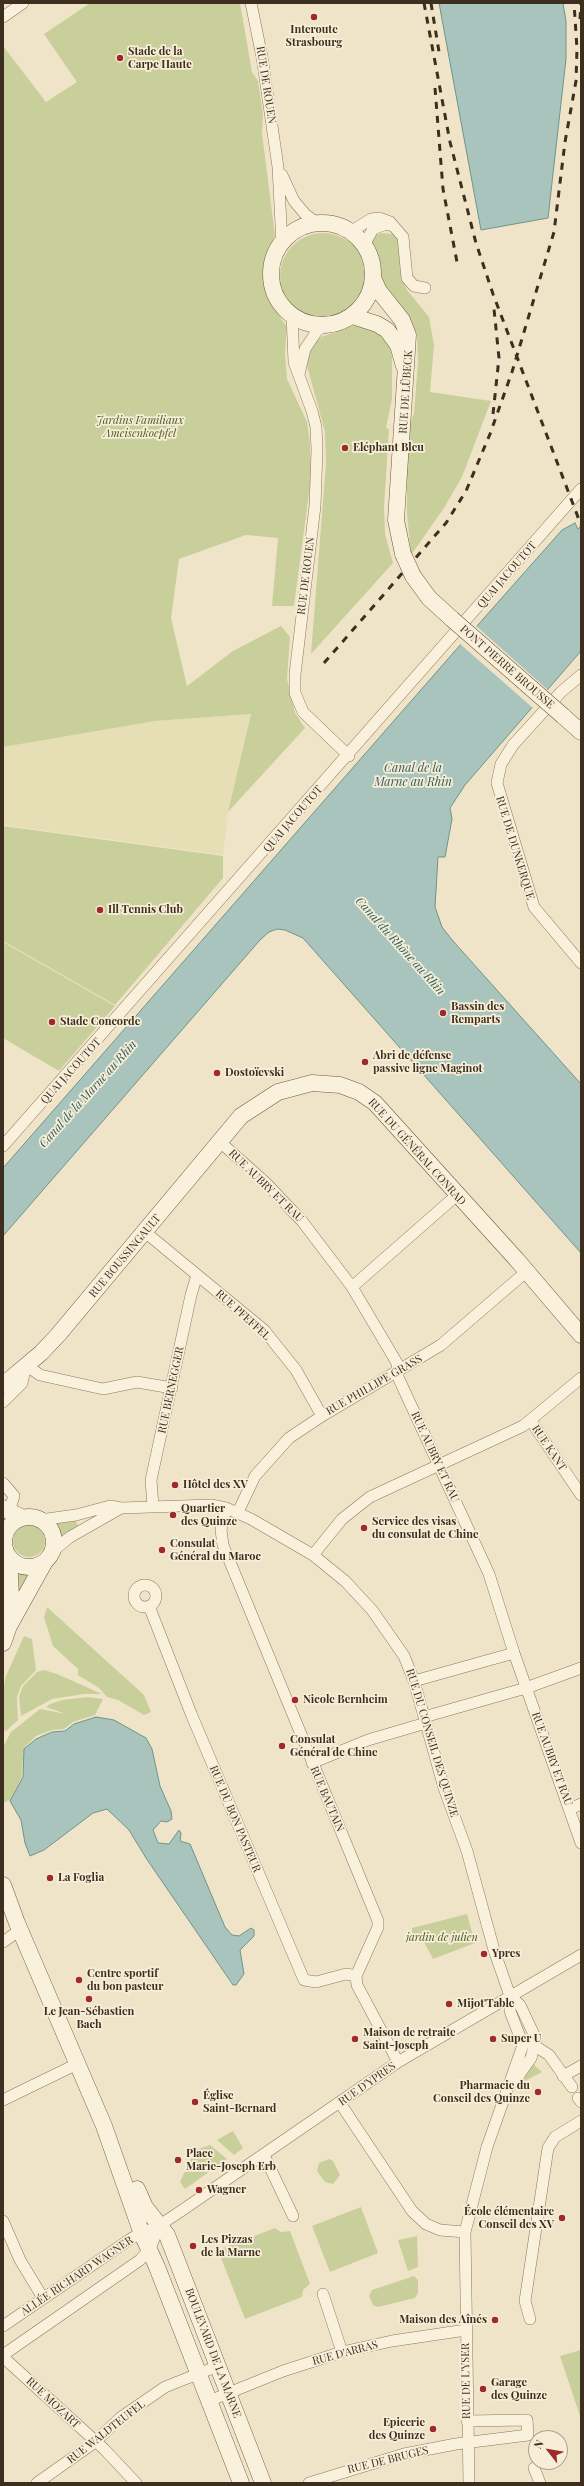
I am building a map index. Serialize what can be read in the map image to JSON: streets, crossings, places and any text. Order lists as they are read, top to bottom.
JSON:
{
  "streets": {
    "main road": [
      "RUE DE LÜBECK",
      "PONT PIERRE BROUSSE",
      "RUE DU GÉNÉRAL CONRAD",
      "RUE BOUSSINGAULT",
      "BOULEVARD DE LA MARNE"
    ],
    "street": [
      "RUE DE ROUEN",
      "QUAI JACOUTOT",
      "RUE DE DUNKERQUE",
      "RUE AUBRY ET RAU",
      "RUE PFEFFEL",
      "RUE PHILLIPE GRASS",
      "RUE BERNEGGER",
      "RUE KANT",
      "RUE DU CONSEIL DES QUINZE",
      "RUE BAUTAIN",
      "RUE DU BON PASTEUR",
      "RUE D'YPRES",
      "ALLÉE RICHARD WAGNER",
      "RUE D'ARRAS",
      "RUE DE L'YSER",
      "RUE MOZART",
      "RUE WALDTEUFEL",
      "RUE DE BRUGES"
    ]
  },
  "crossings": [
    ["RUE DE ROUEN", "RUE DE LÜBECK"],
    ["RUE DE ROUEN", "QUAI JACOUTOT"],
    ["RUE DE LÜBECK", "PONT PIERRE BROUSSE"],
    ["RUE DU GÉNÉRAL CONRAD", "RUE AUBRY ET RAU"],
    ["RUE DU GÉNÉRAL CONRAD", "RUE BOUSSINGAULT"],
    ["RUE DU GÉNÉRAL CONRAD", "RUE PHILLIPE GRASS"],
    ["RUE AUBRY ET RAU", "RUE BOUSSINGAULT"],
    ["RUE AUBRY ET RAU", "RUE PHILLIPE GRASS"],
    ["RUE BOUSSINGAULT", "RUE PFEFFEL"],
    ["RUE PFEFFEL", "RUE PHILLIPE GRASS"],
    ["RUE PFEFFEL", "RUE BERNEGGER"],
    ["RUE PHILLIPE GRASS", "RUE DU CONSEIL DES QUINZE"],
    ["RUE BERNEGGER", "RUE DU CONSEIL DES QUINZE"],
    ["RUE DU CONSEIL DES QUINZE", "RUE BAUTAIN"],
    ["RUE DU CONSEIL DES QUINZE", "RUE D'YPRES"],
    ["RUE DU CONSEIL DES QUINZE", "RUE DE L'YSER"],
    ["RUE BAUTAIN", "RUE DU BON PASTEUR"],
    ["RUE D'YPRES", "ALLÉE RICHARD WAGNER"],
    ["RUE D'YPRES", "BOULEVARD DE LA MARNE"],
    ["RUE D'YPRES", "RUE DE L'YSER"],
    ["ALLÉE RICHARD WAGNER", "BOULEVARD DE LA MARNE"],
    ["ALLÉE RICHARD WAGNER", "RUE MOZART"],
    ["BOULEVARD DE LA MARNE", "RUE D'ARRAS"],
    ["BOULEVARD DE LA MARNE", "RUE WALDTEUFEL"],
    ["RUE D'ARRAS", "RUE DE L'YSER"],
    ["RUE DE L'YSER", "RUE DE BRUGES"],
    ["RUE MOZART", "RUE WALDTEUFEL"]
  ],
  "water": ["Canal de la Marne au Rhin", "Canal du Rhône au Rhin"],
  "parks": ["Jardins Familiaux Ameisenkoepfel", "jardin de julien"],
  "places": [
    "Interoute Strasbourg",
    "Stade de la Carpe Haute",
    "Eléphant Bleu",
    "Ill Tennis Club",
    "Bassin des Remparts",
    "Stade Concorde",
    "Abri de défense passive ligne Maginot",
    "Dostoïevski",
    "Hôtel des XV",
    "Quartier des Quinze",
    "Service des visas du consulat de Chine",
    "Consulat Général du Maroc",
    "Nicole Bernheim",
    "Consulat Général de Chine",
    "La Foglia",
    "Ypres",
    "Centre sportif du bon pasteur",
    "Le Jean-Sébastien Bach",
    "Mijot'Table",
    "Maison de retraite Saint-Joseph",
    "Super U",
    "Pharmacie du Conseil des Quinze",
    "Église Saint-Bernard",
    "Place Marie-Joseph Erb",
    "Wagner",
    "École élémentaire Conseil des XV",
    "Les Pizzas de la Marne",
    "Maison des Aînés",
    "Garage des Quinze",
    "Epicerie des Quinze"
  ],
  "north": "top left"
}
